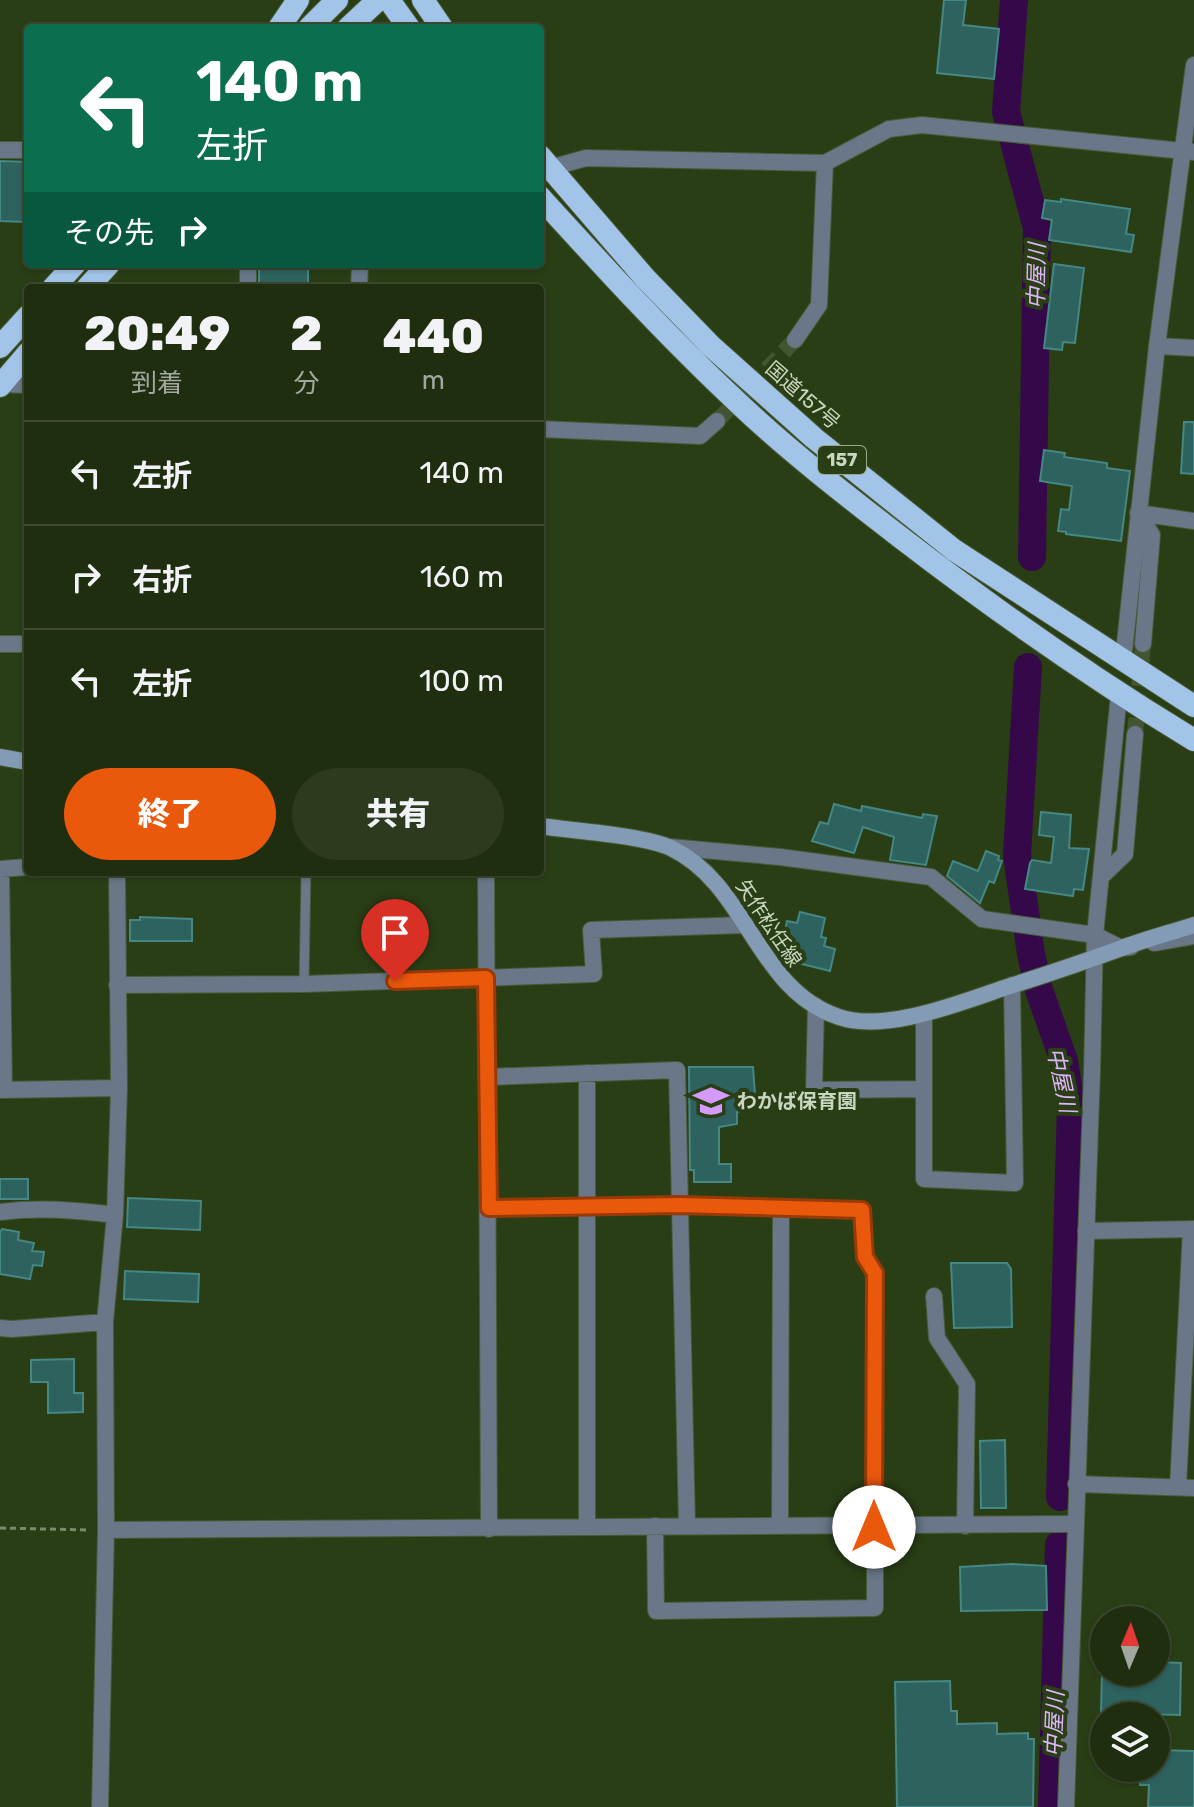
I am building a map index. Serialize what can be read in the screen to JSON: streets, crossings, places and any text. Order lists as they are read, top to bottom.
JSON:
{
  "streets": {
    "highway": ["国道157号", "157"],
    "main road": ["矢作松任線"]
  },
  "water": ["中屋川"],
  "places": {
    "school or university": ["わかば保育園"]
  },
  "north": "top",
  "page": {
    "turn": ["140 m", "左折"],
    "then": "その先",
    "eta": [
      "20:49",
      "到着",
      "2",
      "分",
      "440",
      "m"
    ],
    "list": [
      {
        "name": "左折",
        "value": "140 m"
      },
      {
        "name": "右折",
        "value": "160 m"
      },
      {
        "name": "左折",
        "value": "100 m"
      }
    ],
    "buttons": ["終了", "共有"]
  }
}
